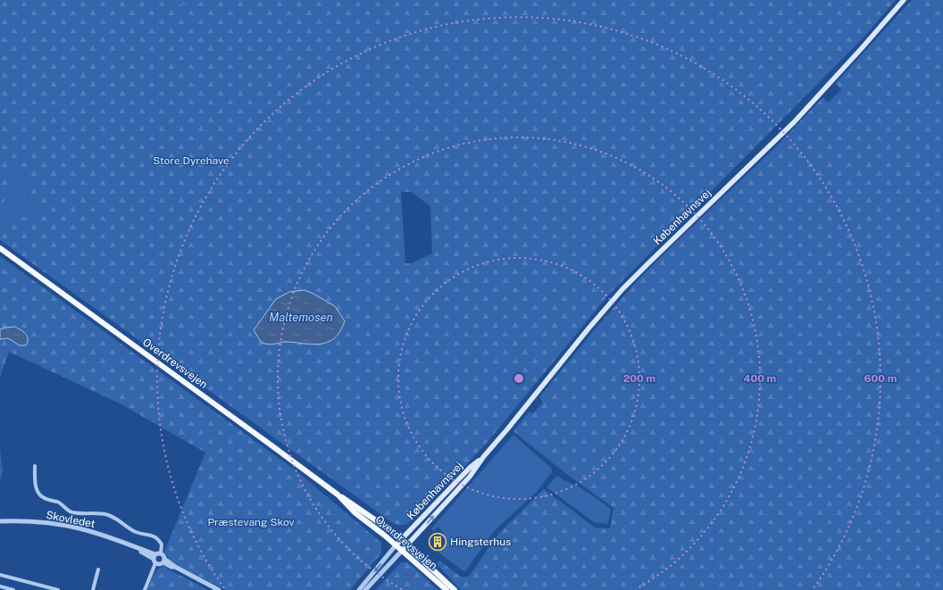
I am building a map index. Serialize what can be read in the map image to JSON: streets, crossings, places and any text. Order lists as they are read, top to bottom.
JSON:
{
  "streets": {
    "main road": ["Københavnsvej", "Overdrevsvejen"],
    "street": ["Skovledet"]
  },
  "crossings": [
    ["Københavnsvej", "Overdrevsvejen"]
  ],
  "water": ["Maltemosen"],
  "parks": ["Store Dyrehave", "Præstevang Skov"],
  "places": {
    "building": ["Hingsterhus"]
  },
  "rings": ["200 m", "400 m", "600 m"]
}
